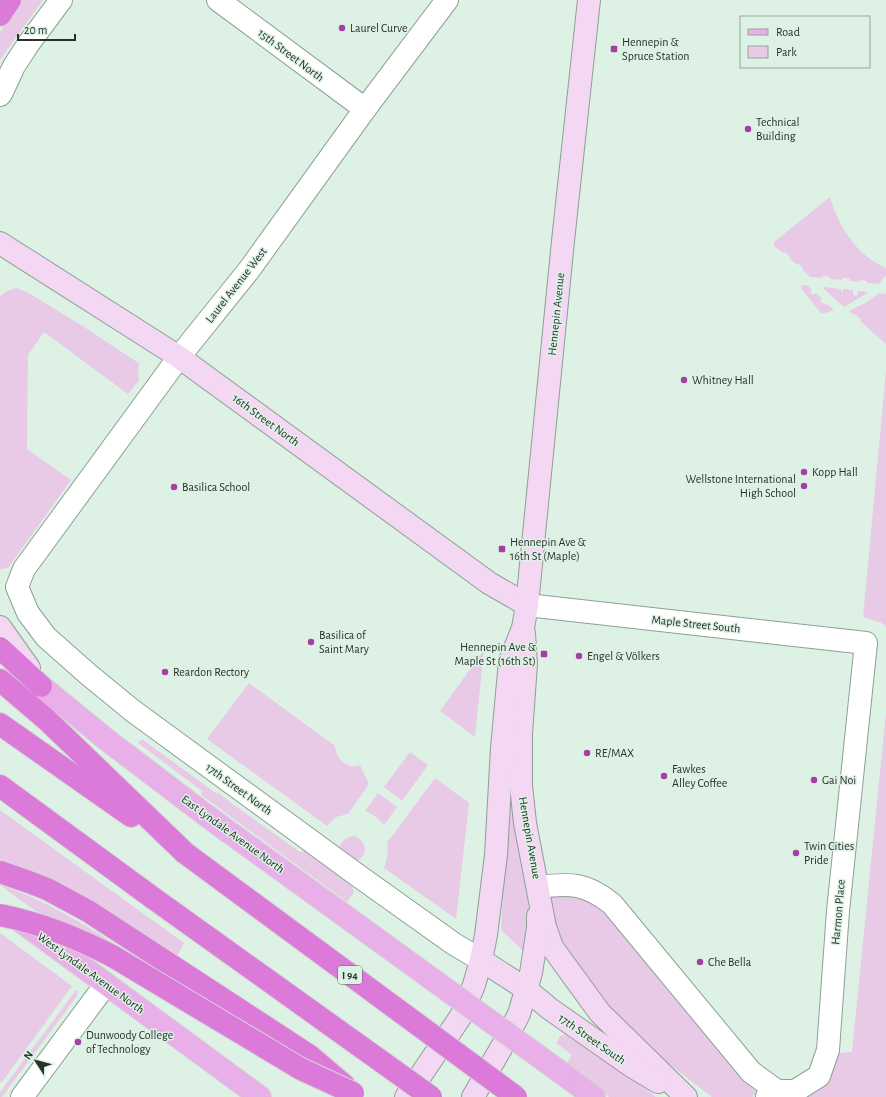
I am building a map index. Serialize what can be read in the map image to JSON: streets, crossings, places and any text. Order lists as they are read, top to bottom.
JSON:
{
  "streets": {
    "highway": ["I 94"],
    "main road": [
      "Hennepin Avenue",
      "16th Street North",
      "17th Street North",
      "East Lyndale Avenue North",
      "West Lyndale Avenue North",
      "17th Street South"
    ],
    "street": [
      "15th Street North",
      "Laurel Avenue West",
      "Maple Street South",
      "Harmon Place"
    ]
  },
  "crossings": [
    ["15th Street North", "Laurel Avenue West"],
    ["Laurel Avenue West", "16th Street North"],
    ["Laurel Avenue West", "17th Street North"],
    ["Hennepin Avenue", "16th Street North"],
    ["Hennepin Avenue", "Maple Street South"],
    ["Hennepin Avenue", "17th Street North"],
    ["Hennepin Avenue", "Harmon Place"],
    ["16th Street North", "Maple Street South"],
    ["Maple Street South", "Harmon Place"],
    ["17th Street North", "17th Street South"]
  ],
  "places": {
    "other": [
      "Laurel Curve",
      "Technical Building",
      "Whitney Hall",
      "Kopp Hall",
      "Wellstone International High School",
      "Basilica School",
      "Basilica of Saint Mary",
      "Engel & Völkers",
      "Reardon Rectory",
      "RE/MAX",
      "Fawkes Alley Coffee",
      "Gai Noi",
      "Twin Cities Pride",
      "Che Bella",
      "Dunwoody College of Technology"
    ],
    "transit": ["Hennepin & Spruce Station", "Hennepin Ave & 16th St (Maple)", "Hennepin Ave & Maple St (16th St)"]
  },
  "legend": ["Road", "Park"],
  "scale_bar": "20 m",
  "north": "top left"
}
